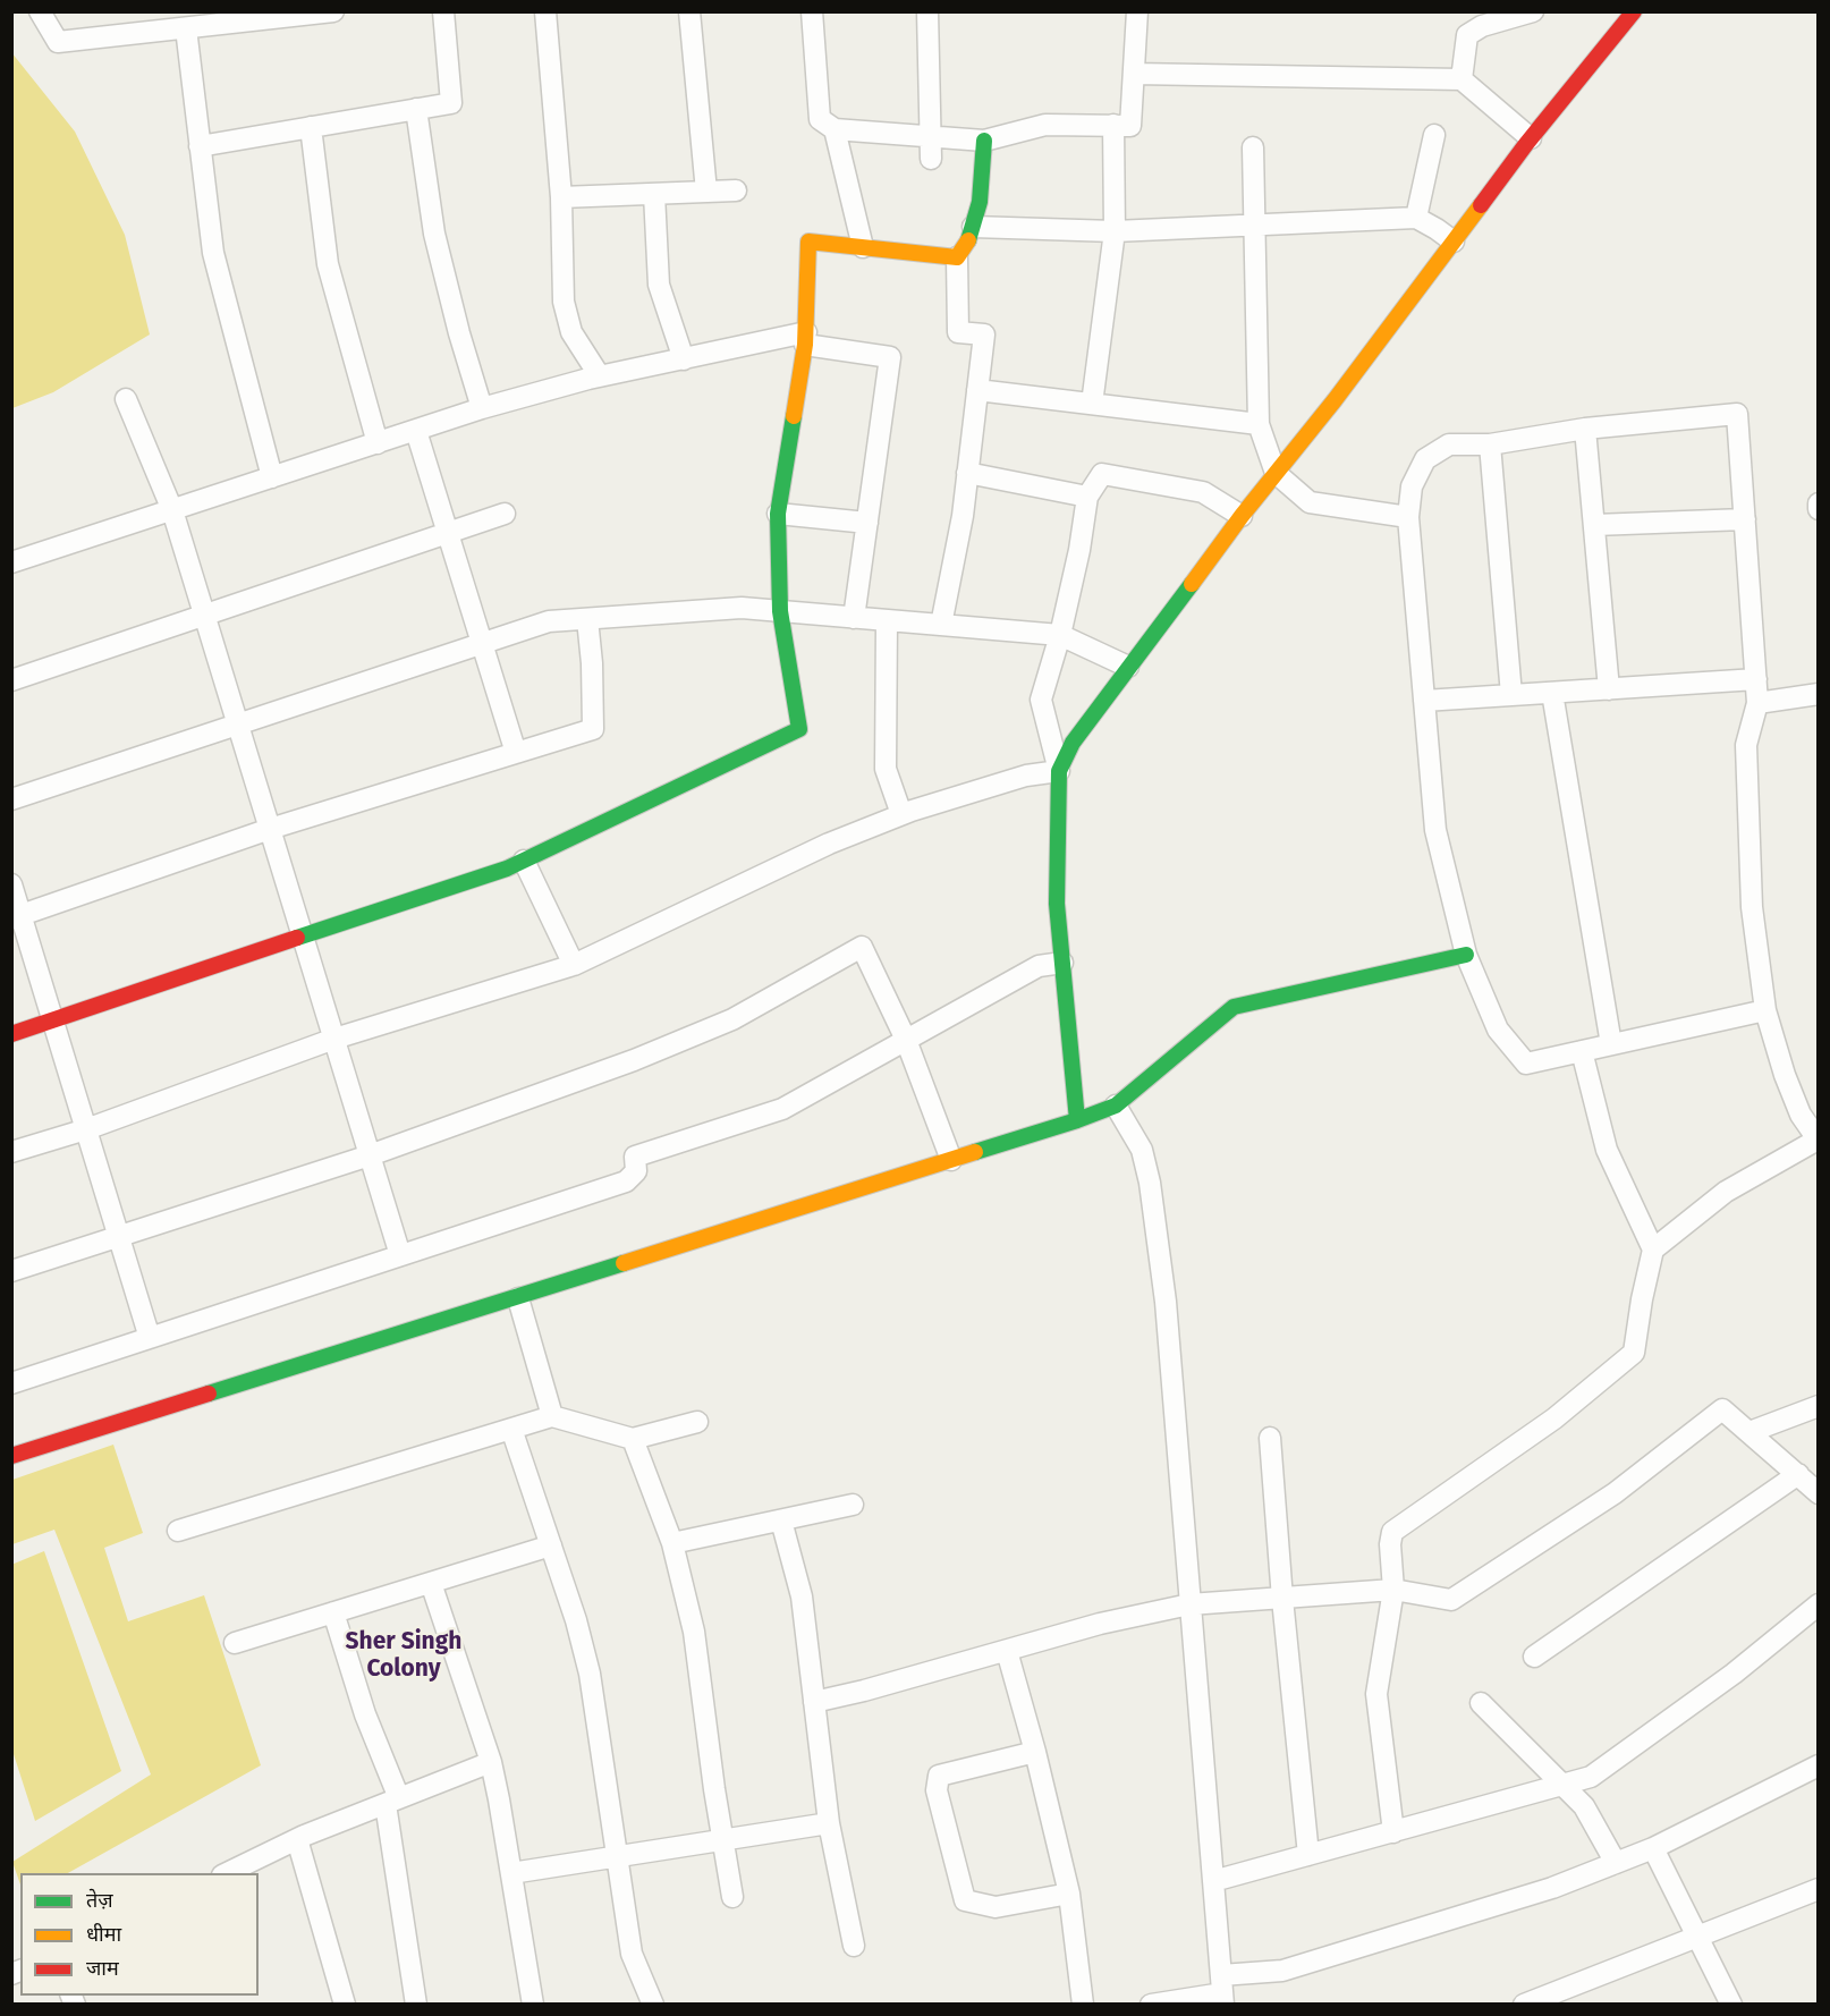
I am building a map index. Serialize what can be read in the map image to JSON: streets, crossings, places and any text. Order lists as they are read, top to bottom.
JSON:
{
  "districts": ["Sher Singh Colony"],
  "legend": ["तेज़", "धीमा", "जाम"]
}
